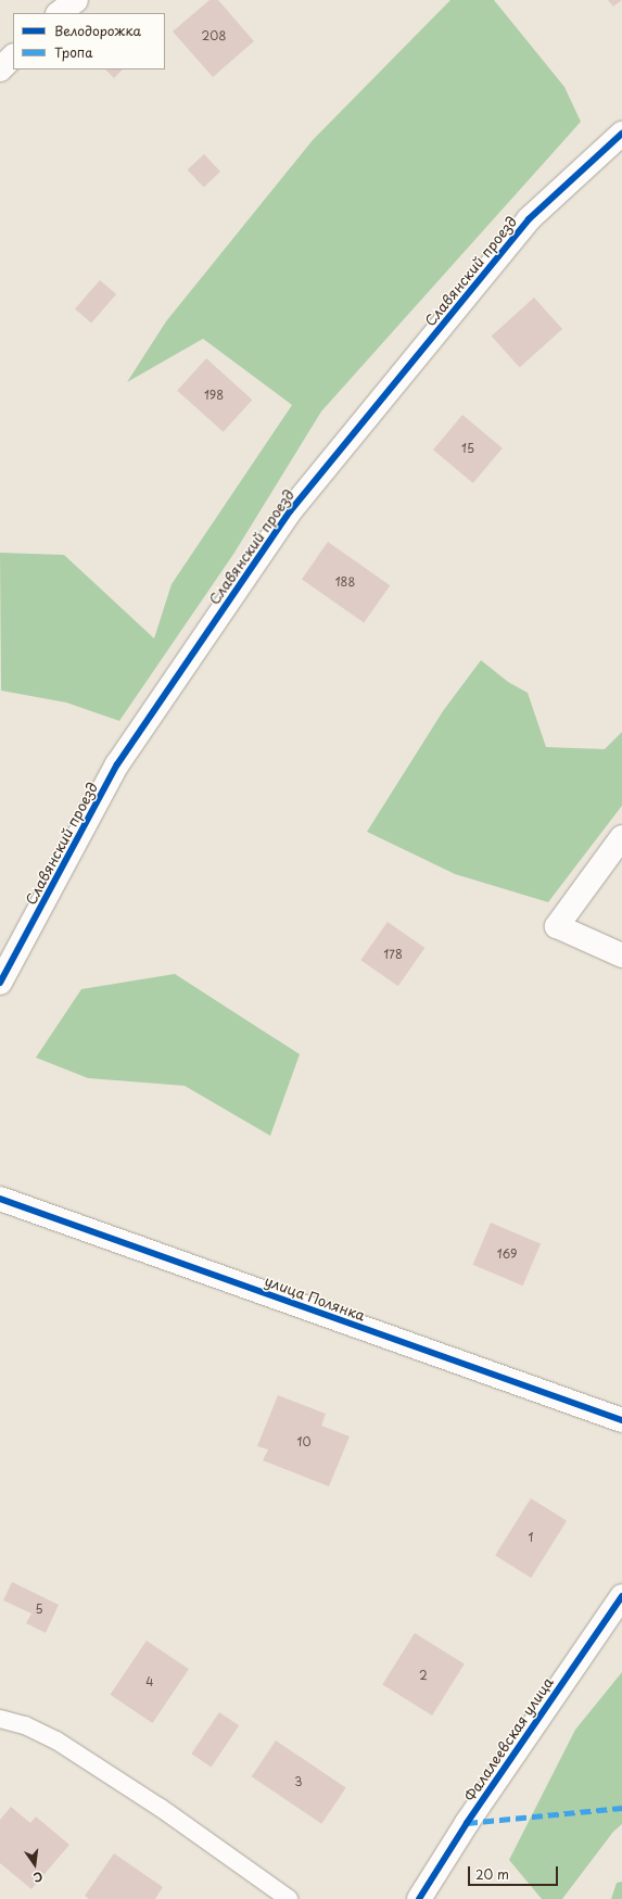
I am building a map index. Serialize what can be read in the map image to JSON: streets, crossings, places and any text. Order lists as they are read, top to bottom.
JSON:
{
  "streets": {
    "street": ["Славянский проезд", "улица Полянка", "Фалалеевская улица"]
  },
  "house_numbers": [
    "208",
    "198",
    "15",
    "188",
    "178",
    "169",
    "10",
    "1",
    "5",
    "2",
    "4",
    "3"
  ],
  "legend": ["Велодорожка", "Тропа"],
  "scale_bar": "20 m",
  "north": "bottom"
}
